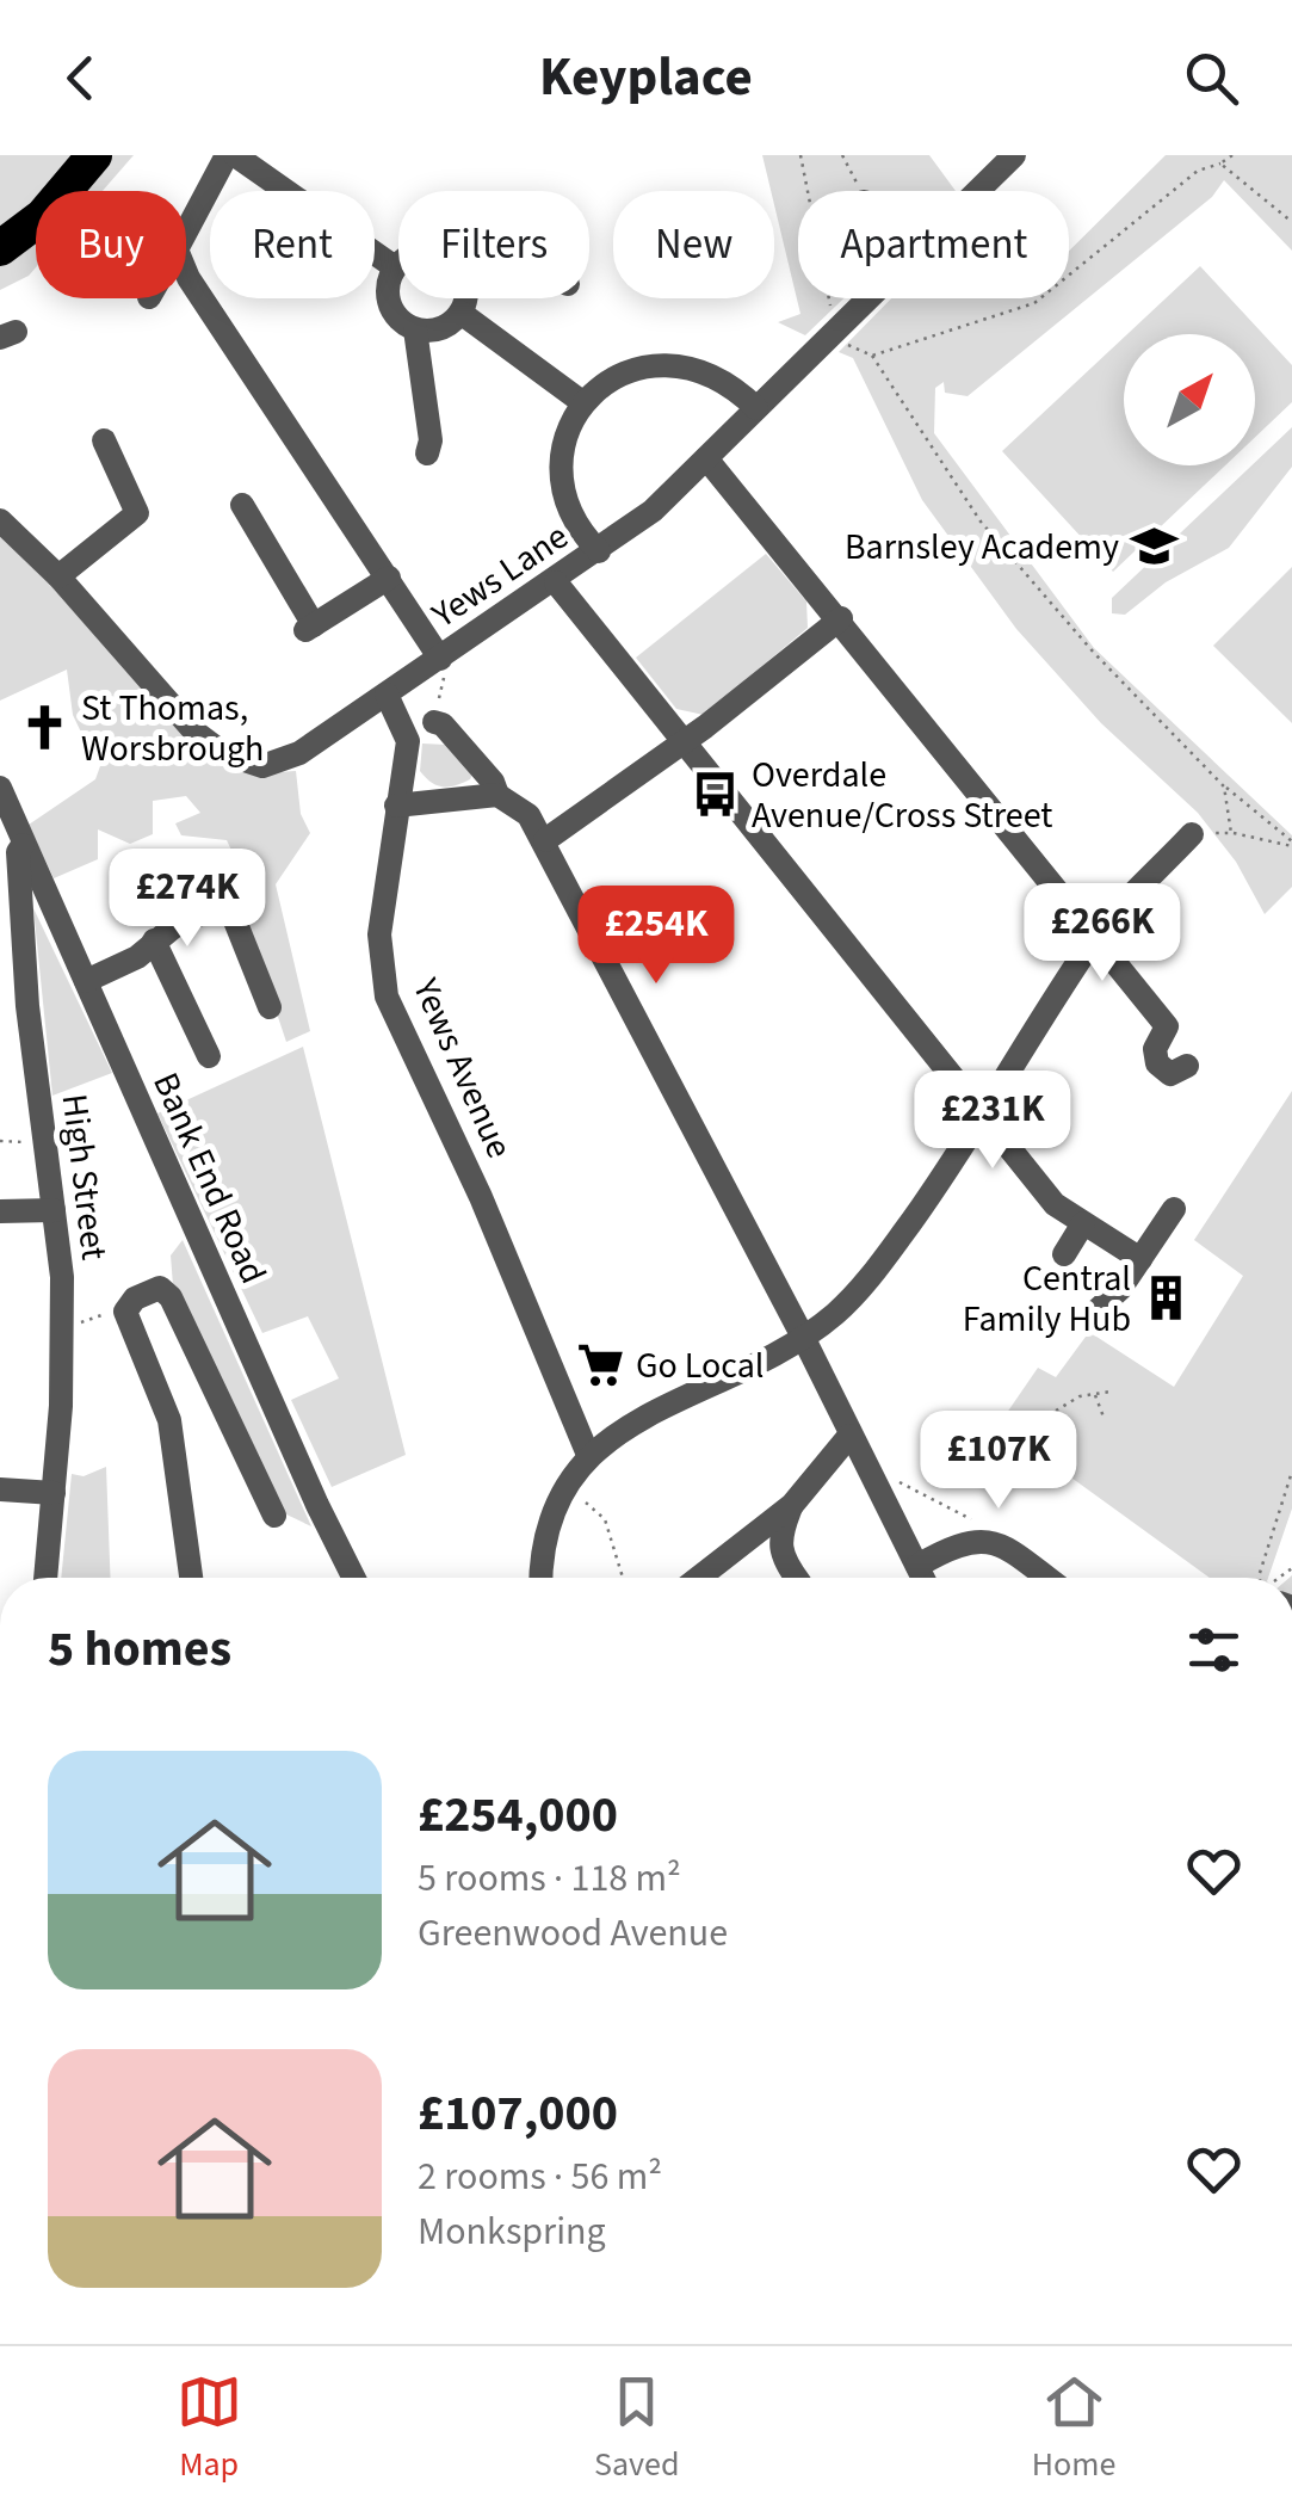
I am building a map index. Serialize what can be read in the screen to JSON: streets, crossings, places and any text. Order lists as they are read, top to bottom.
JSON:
{
  "streets": {
    "street": [
      "Yews Lane",
      "Yews Avenue",
      "High Street",
      "Bank End Road"
    ]
  },
  "crossings": [
    ["Yews Lane", "Yews Avenue"],
    ["High Street", "Bank End Road"]
  ],
  "places": {
    "school or university": ["Barnsley Academy"],
    "church": ["St Thomas, Worsbrough"],
    "bus stop": ["Overdale Avenue/Cross Street"],
    "building": ["Central Family Hub"],
    "supermarket": ["Go Local"]
  },
  "north": "top right",
  "page": {
    "header": "Keyplace",
    "chip": [
      "Buy",
      "Rent",
      "Filters",
      "New",
      "Apartment"
    ],
    "price": [
      "£274K",
      "£266K",
      "£254K",
      "£231K",
      "£107K"
    ],
    "heading": "5 homes",
    "list": [
      {
        "name": "£254,000",
        "note": "5 rooms · 118 m² · Greenwood Avenue"
      },
      {
        "name": "£107,000",
        "note": "2 rooms · 56 m² · Monkspring"
      }
    ],
    "tabs": ["Map", "Saved", "Home"]
  }
}
